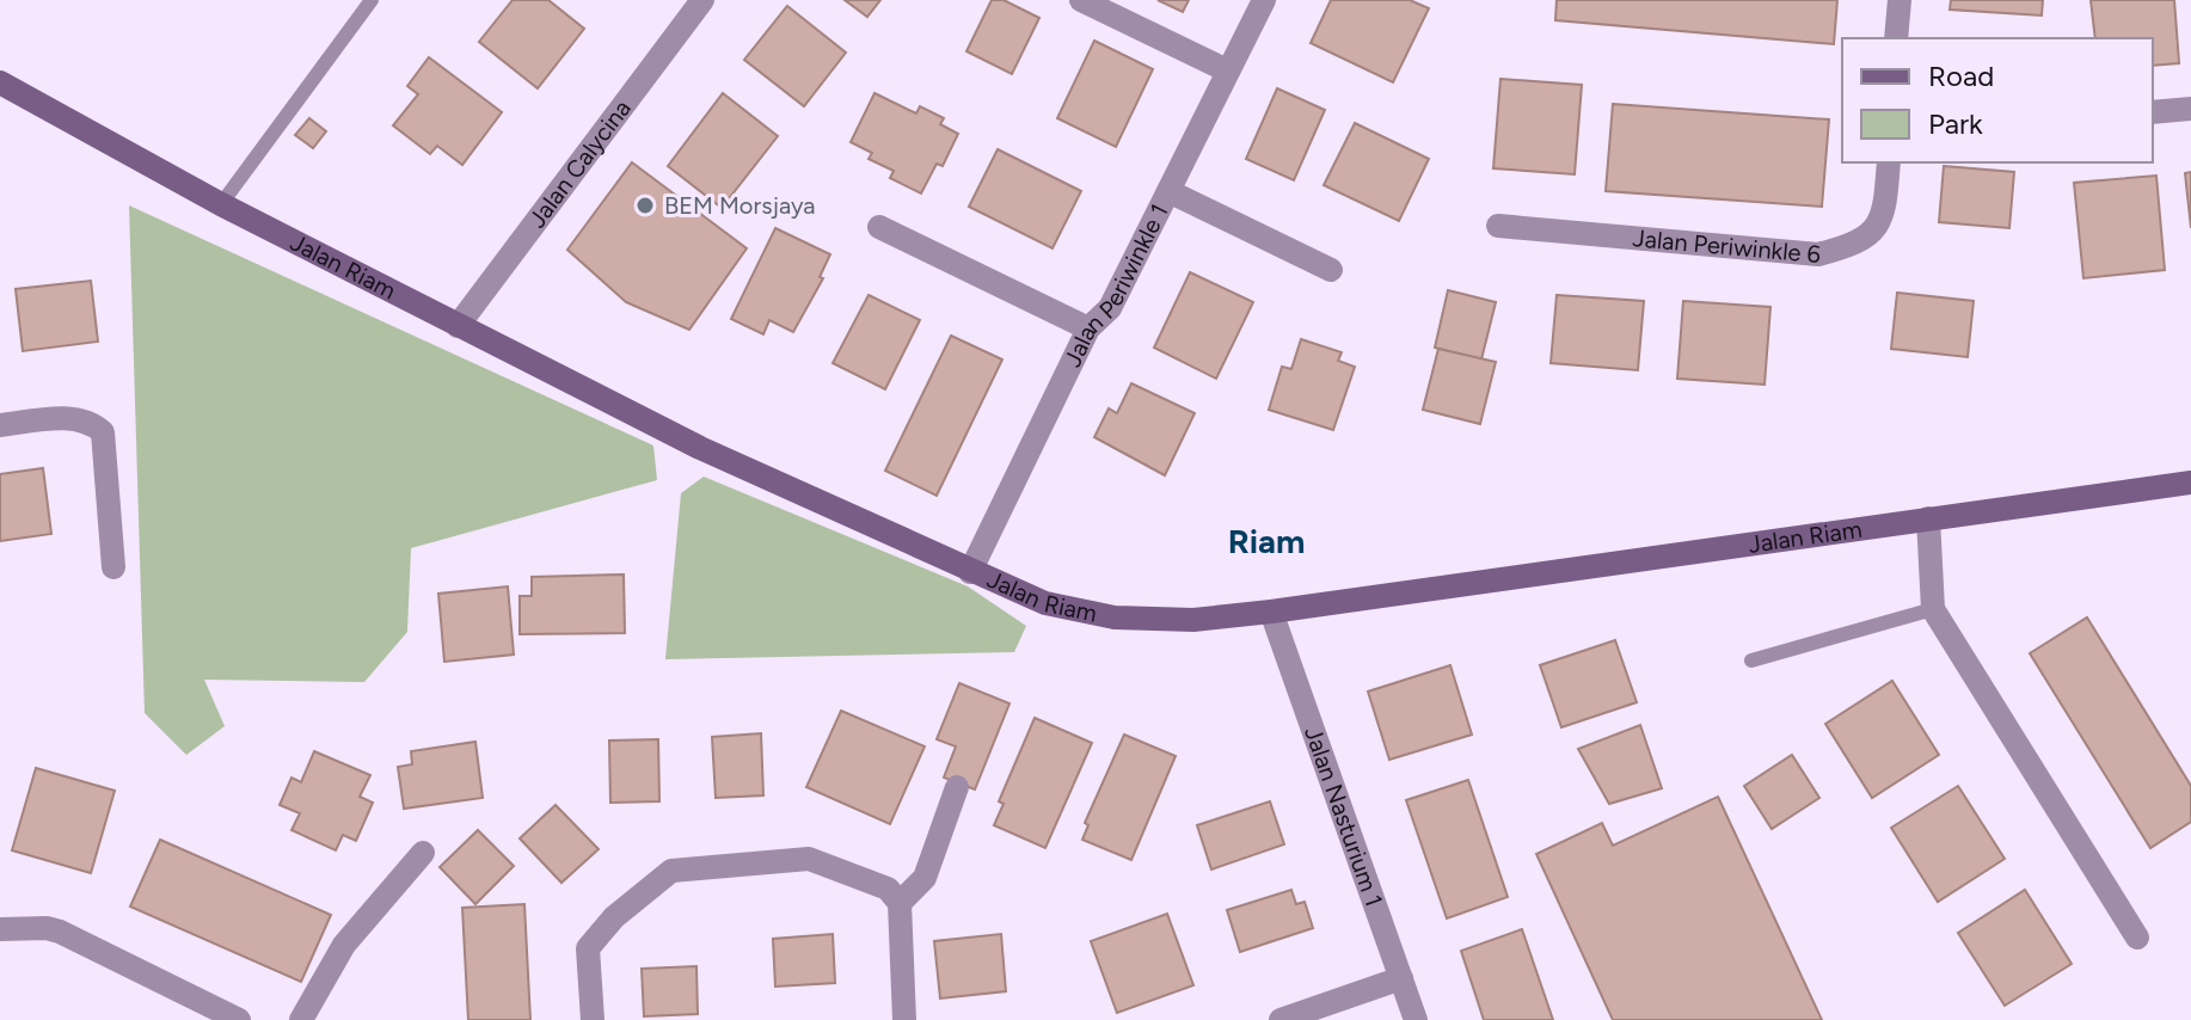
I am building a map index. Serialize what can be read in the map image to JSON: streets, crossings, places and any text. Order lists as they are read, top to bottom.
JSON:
{
  "streets": {
    "main road": ["Jalan Riam"],
    "street": [
      "Jalan Calycina",
      "Jalan Periwinkle 6",
      "Jalan Periwinkle 1",
      "Jalan Nasturium 1"
    ]
  },
  "crossings": [
    ["Jalan Calycina", "Jalan Riam"],
    ["Jalan Riam", "Jalan Periwinkle 1"],
    ["Jalan Riam", "Jalan Nasturium 1"]
  ],
  "districts": ["Riam"],
  "places": ["BEM Morsjaya"],
  "legend": ["Road", "Park"]
}
